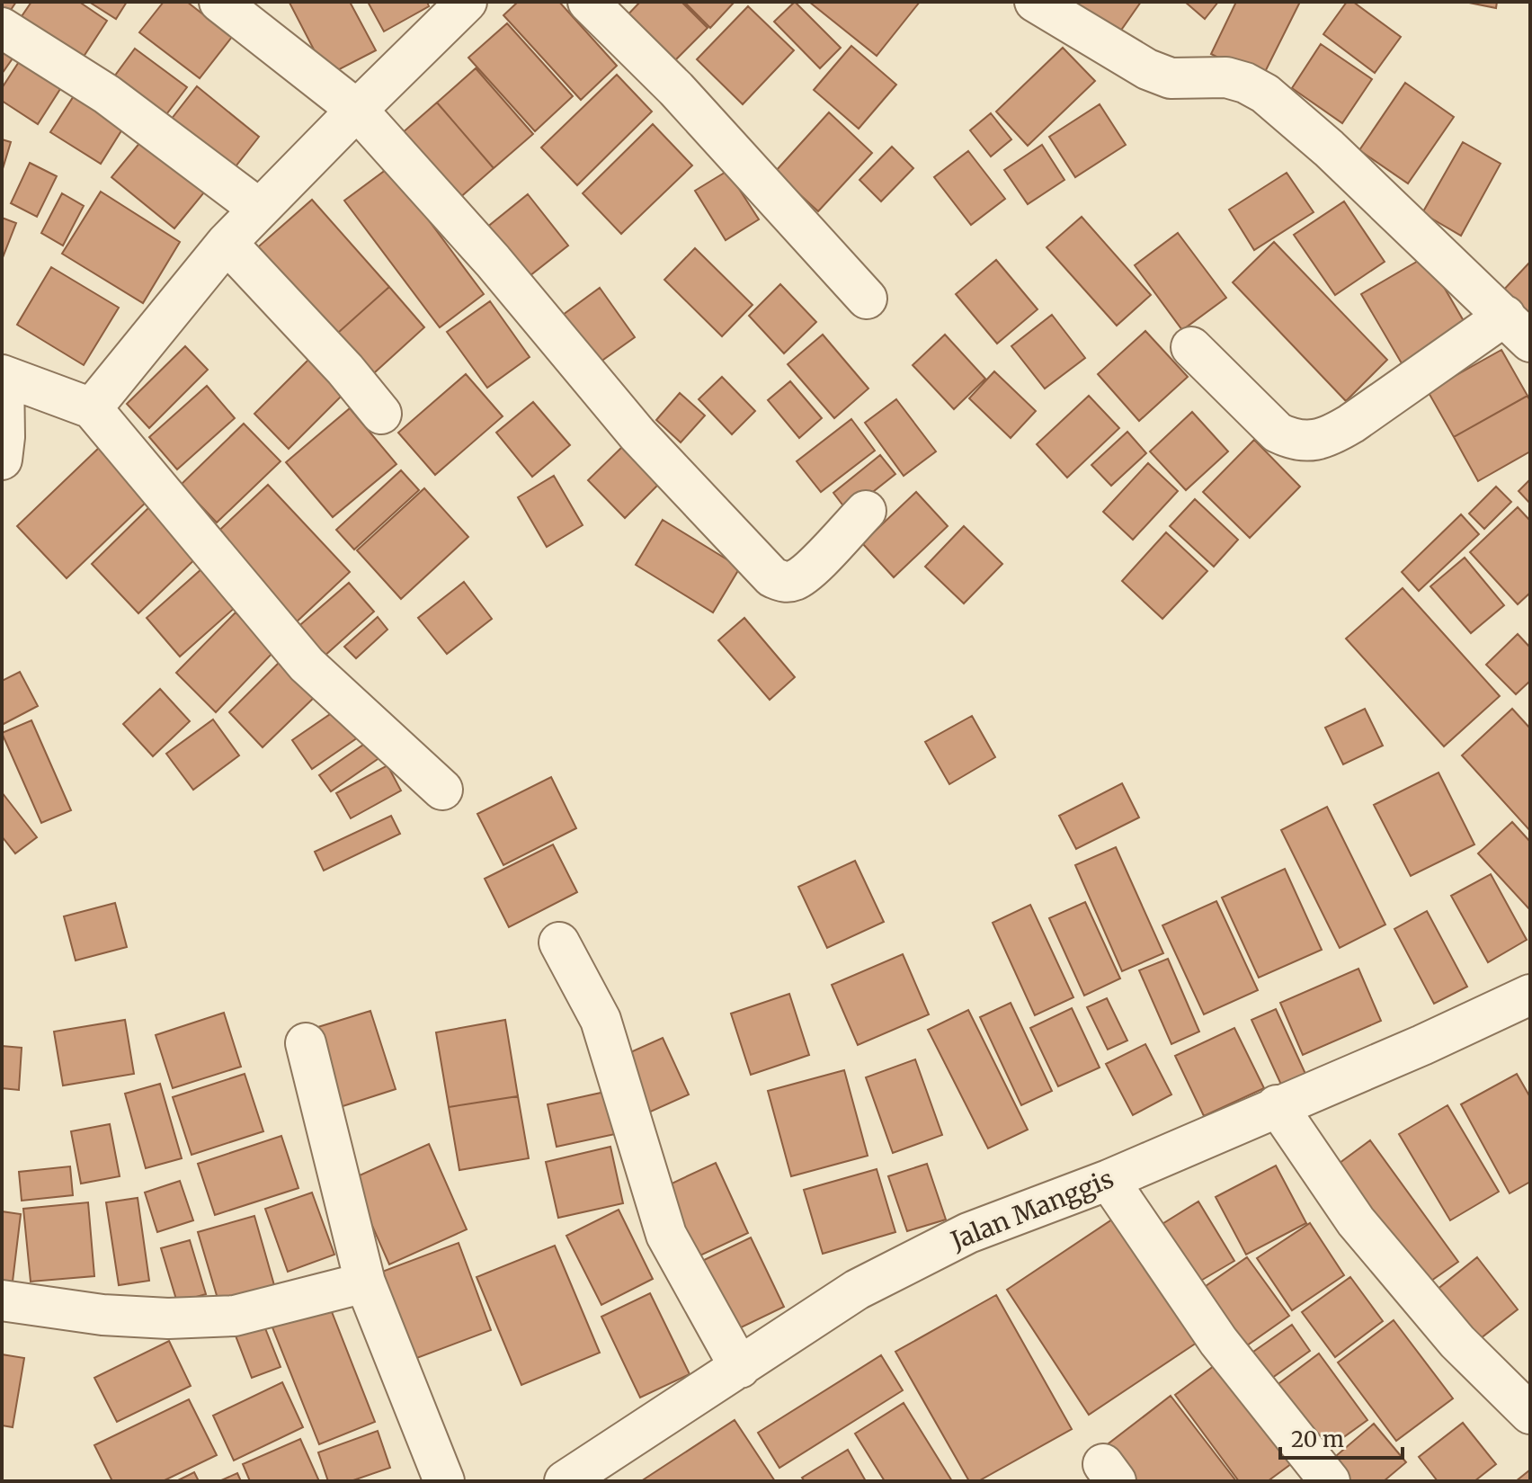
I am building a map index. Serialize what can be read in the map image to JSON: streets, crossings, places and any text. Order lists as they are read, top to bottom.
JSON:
{
  "streets": {
    "street": ["Jalan Manggis"]
  },
  "scale_bar": "20 m"
}
